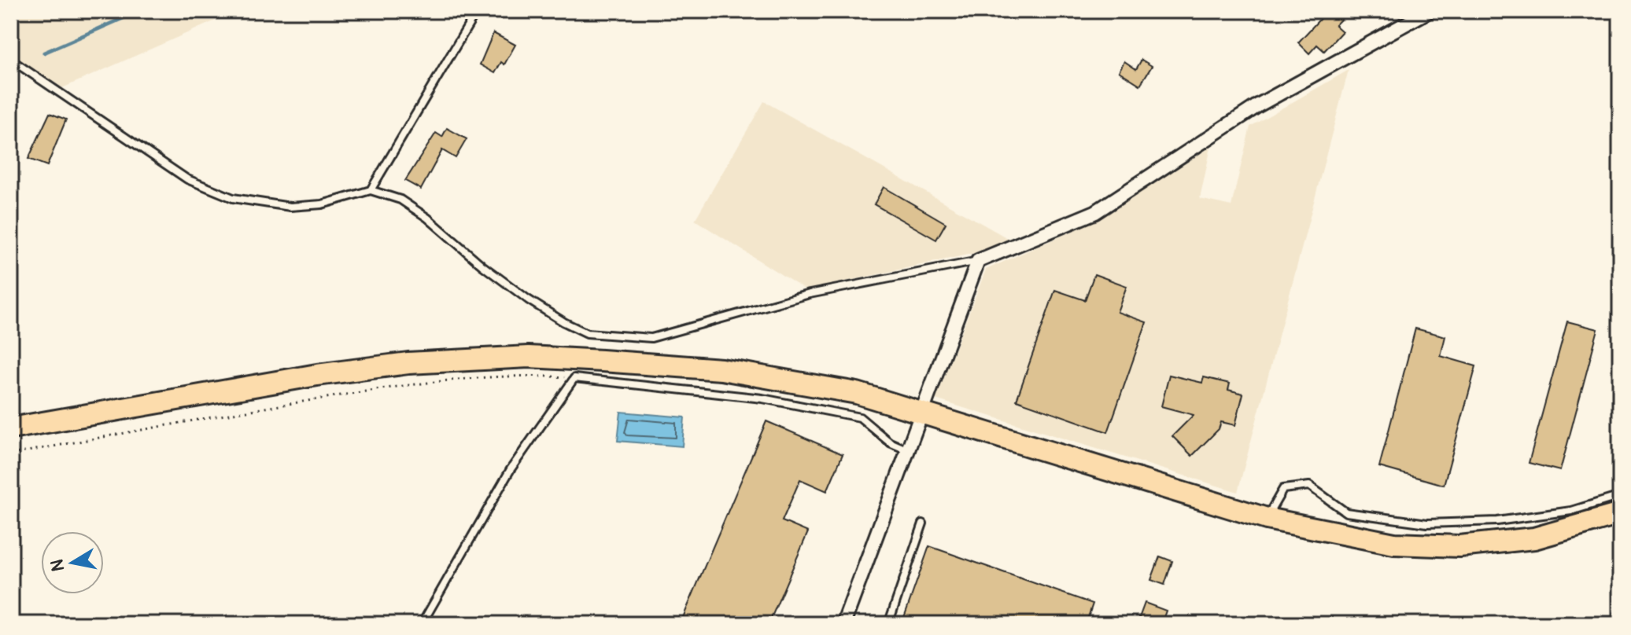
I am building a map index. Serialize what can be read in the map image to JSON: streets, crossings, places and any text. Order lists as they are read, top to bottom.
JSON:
{
  "north": "left"
}
